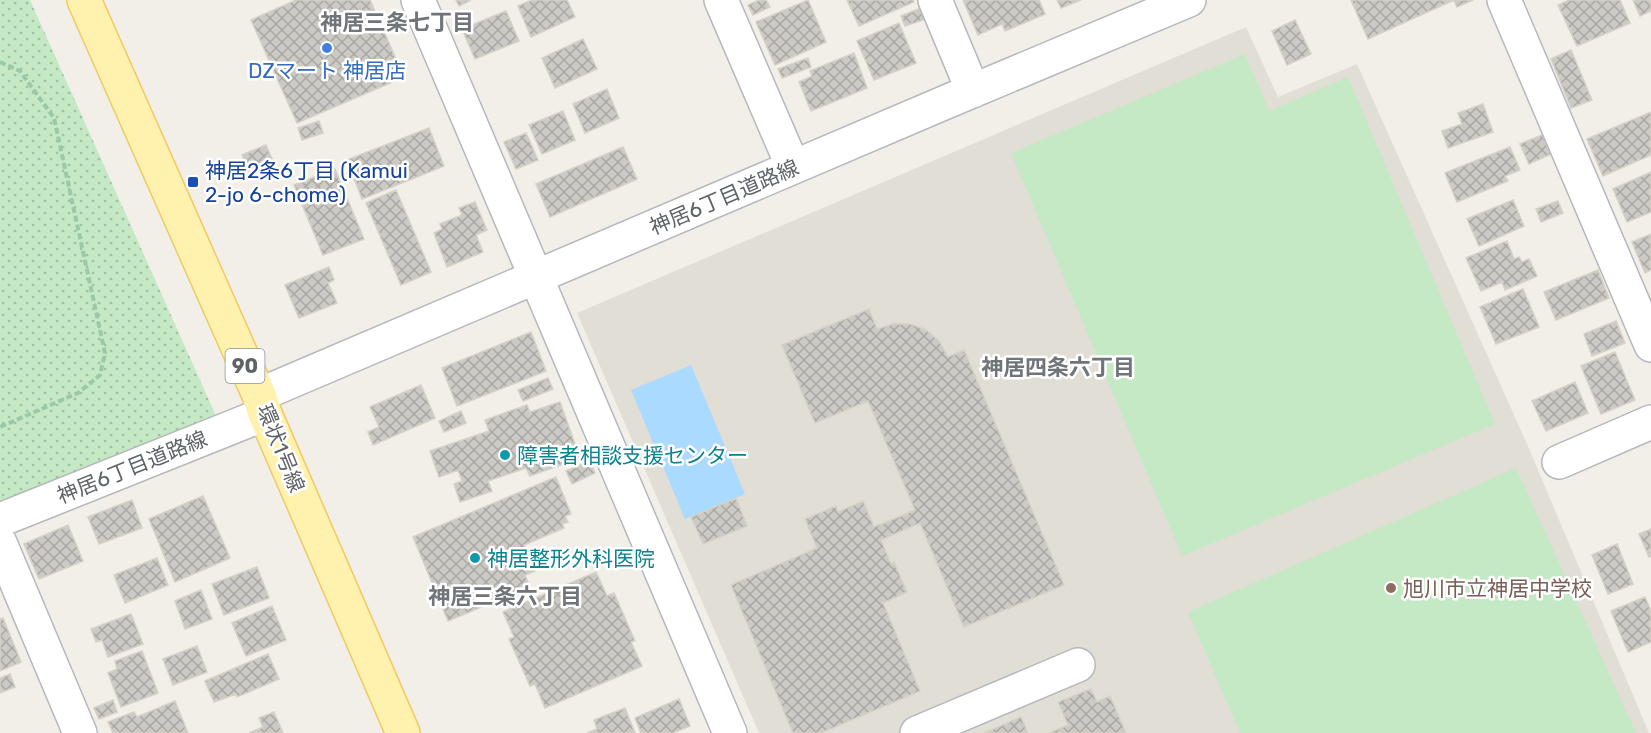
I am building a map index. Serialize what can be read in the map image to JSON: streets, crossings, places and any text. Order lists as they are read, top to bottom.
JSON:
{
  "streets": {
    "main road": ["90", "環状1号線"],
    "street": ["神居6丁目道路線"]
  },
  "crossings": [
    ["神居6丁目道路線", "環状1号線"]
  ],
  "districts": ["神居三条七丁目", "神居四条六丁目", "神居三条六丁目"],
  "places": {
    "other": [
      "DZマート 神居店",
      "障害者相談支援センター",
      "神居整形外科医院",
      "旭川市立神居中学校"
    ],
    "transit": ["神居2条6丁目 (Kamui 2-jo 6-chome)"]
  }
}
